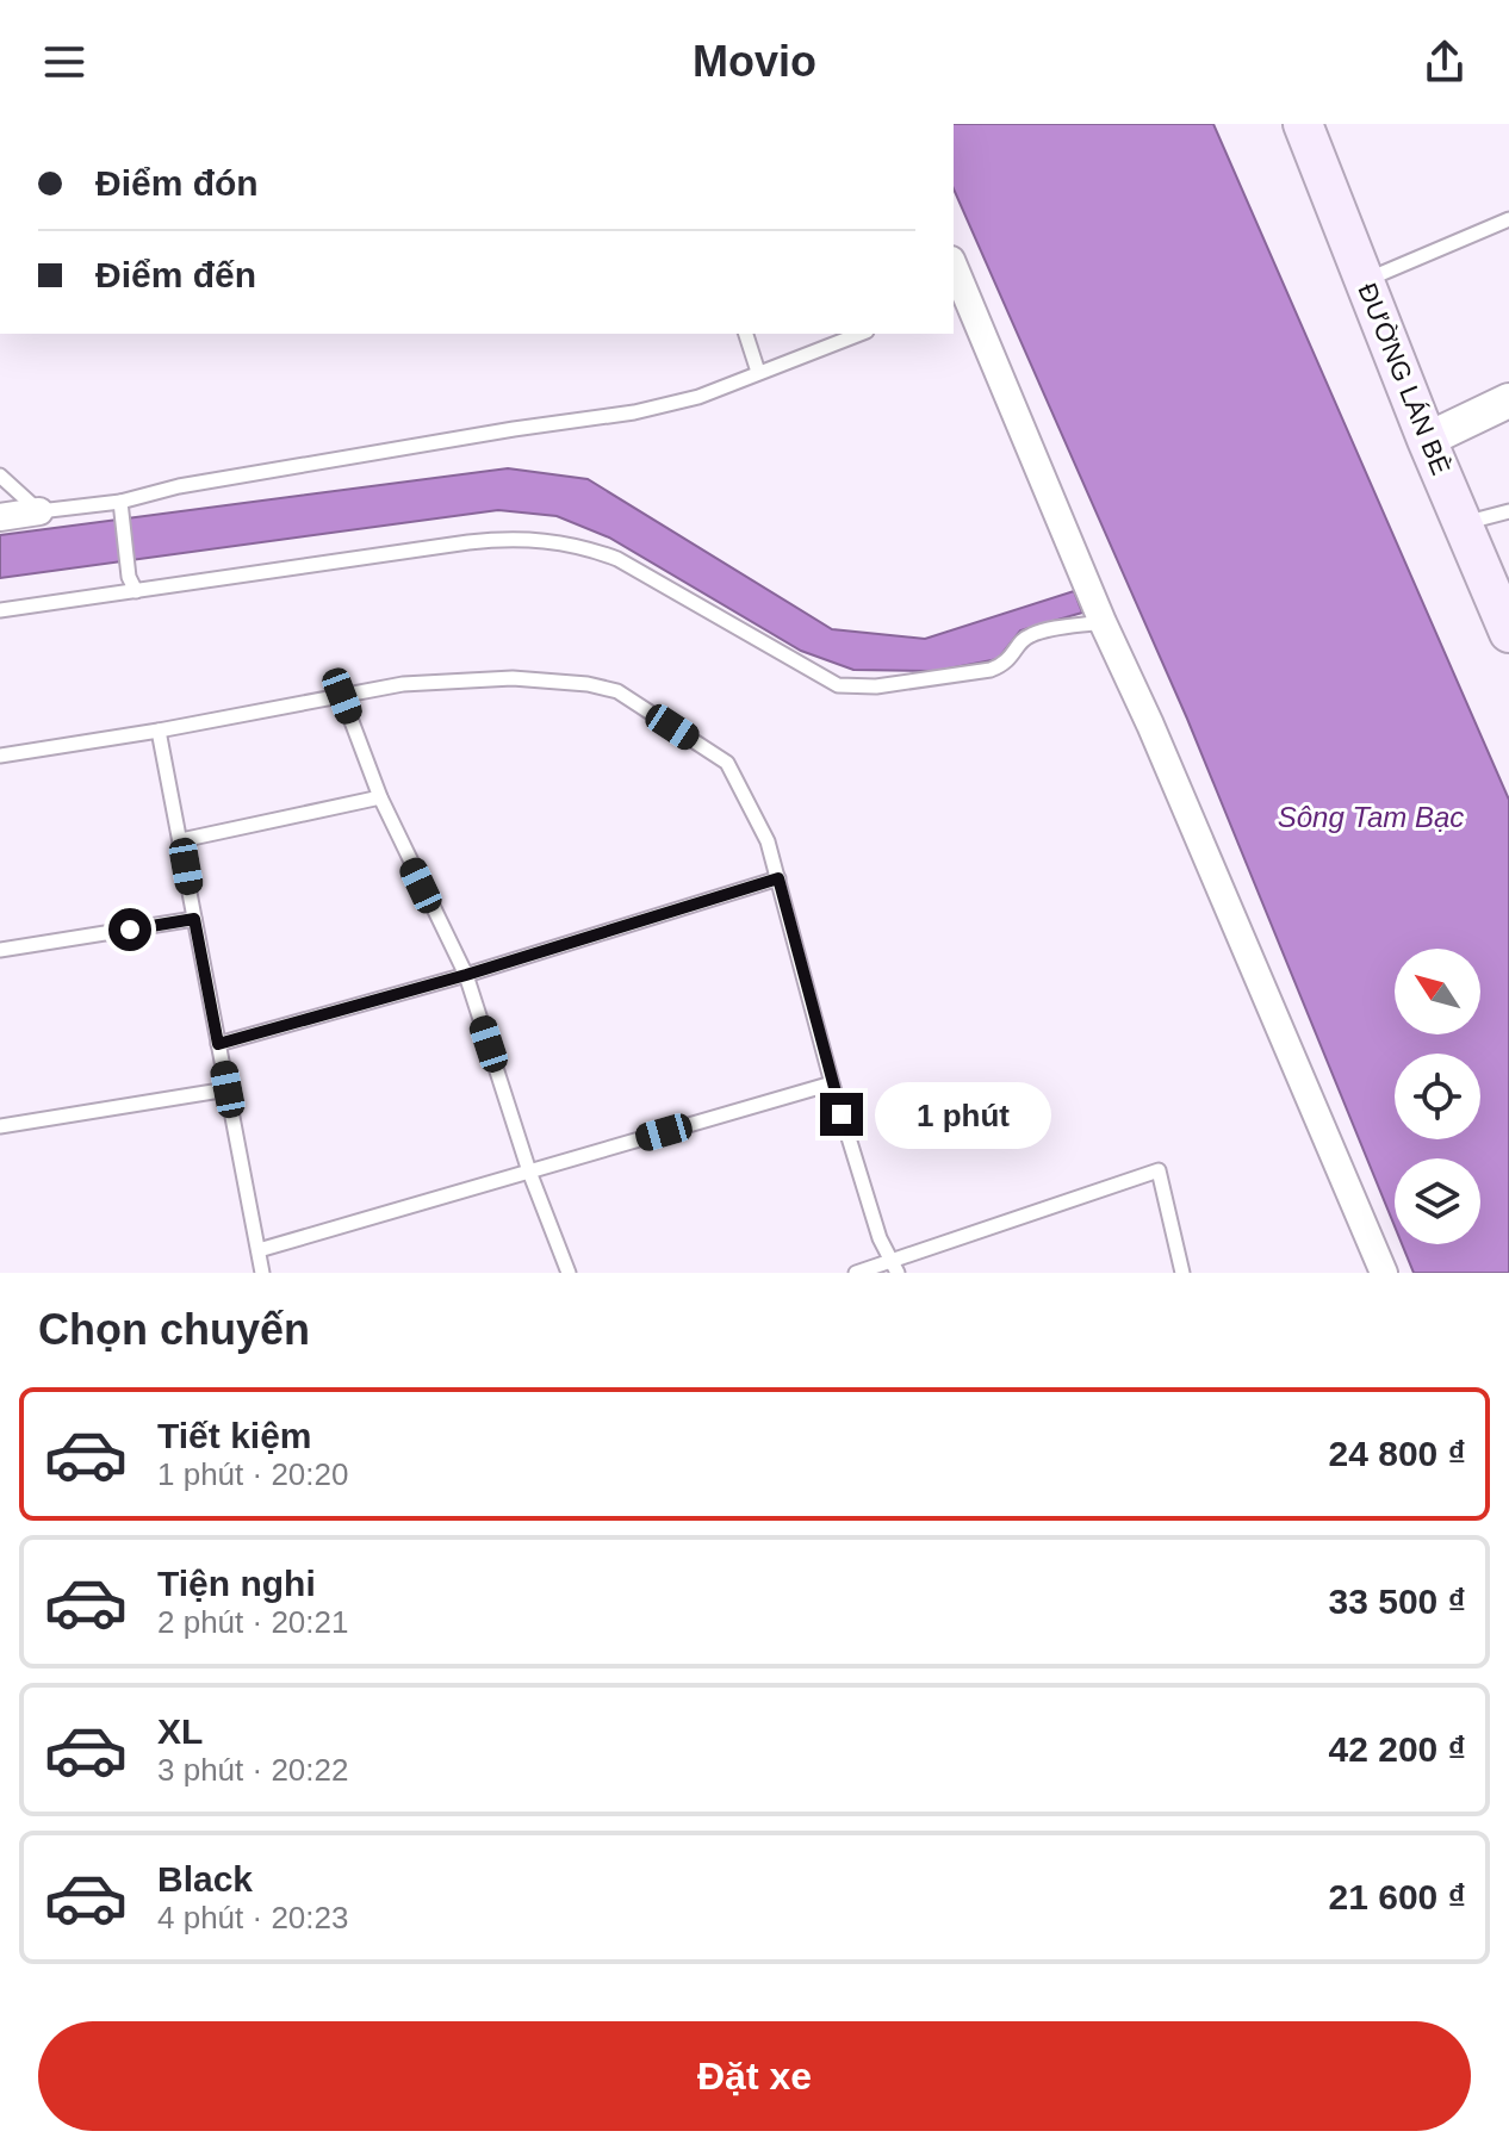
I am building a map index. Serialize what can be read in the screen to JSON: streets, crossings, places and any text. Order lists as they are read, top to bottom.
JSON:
{
  "streets": {
    "main road": ["ĐƯỜNG LÁN BÈ"]
  },
  "water": ["Sông Tam Bạc"],
  "north": "top left",
  "page": {
    "header": "Movio",
    "banner": ["Điểm đón", "Điểm đến"],
    "bubble": "1 phút",
    "heading": "Chọn chuyến",
    "list": [
      {
        "name": "Tiết kiệm",
        "note": "1 phút · 20:20",
        "value": "24 800 ₫"
      },
      {
        "name": "Tiện nghi",
        "note": "2 phút · 20:21",
        "value": "33 500 ₫"
      },
      {
        "name": "XL",
        "note": "3 phút · 20:22",
        "value": "42 200 ₫"
      },
      {
        "name": "Black",
        "note": "4 phút · 20:23",
        "value": "21 600 ₫"
      }
    ],
    "buttons": "Đặt xe"
  }
}
